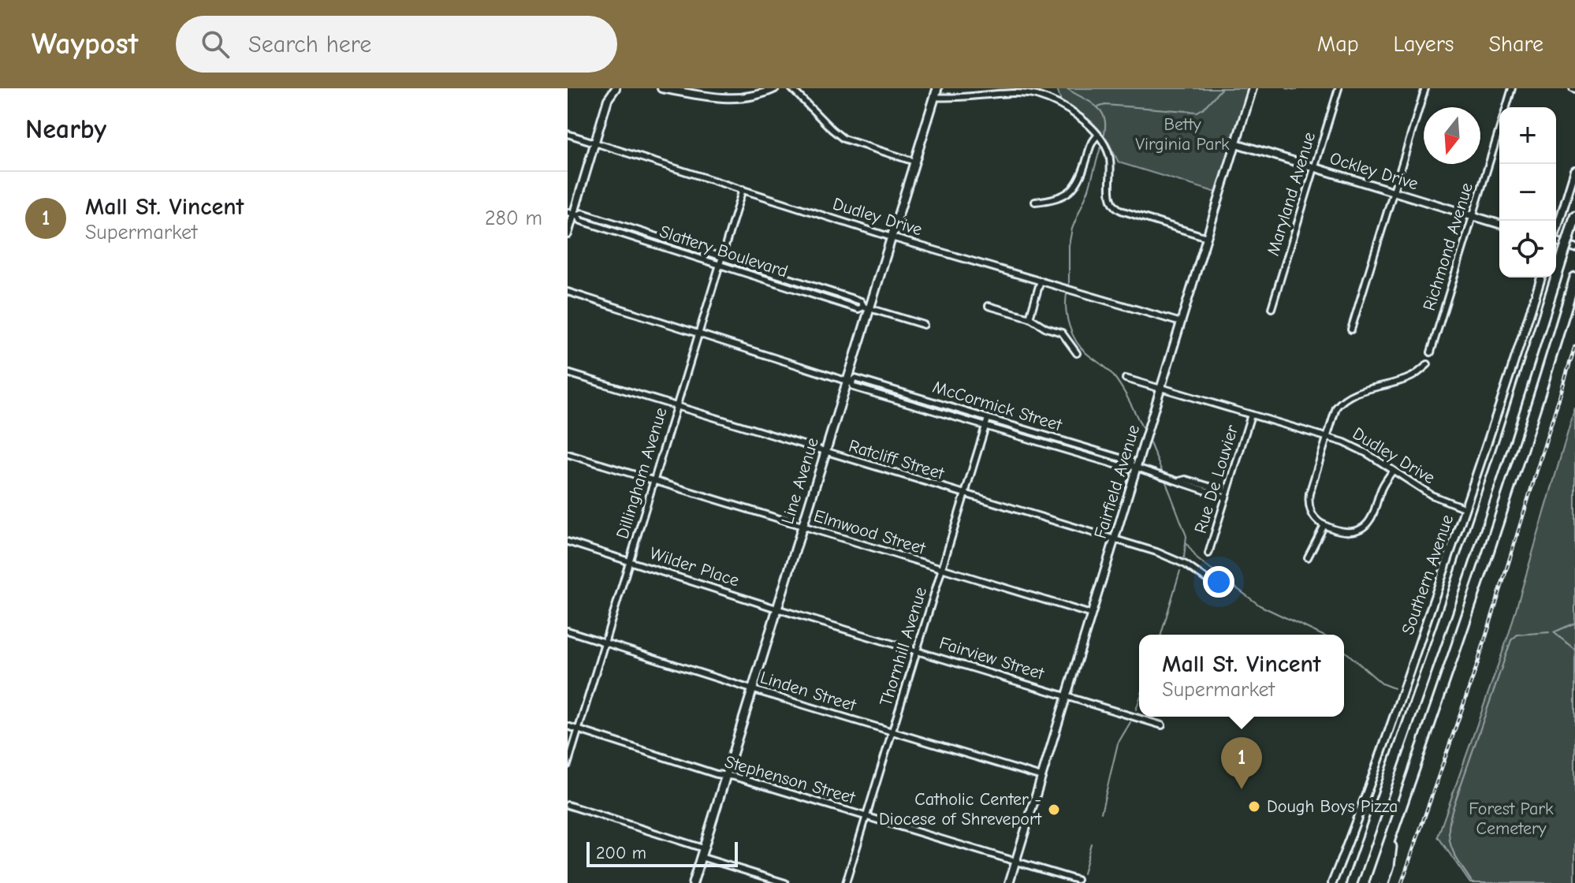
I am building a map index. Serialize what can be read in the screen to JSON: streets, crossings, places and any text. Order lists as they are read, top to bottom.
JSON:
{
  "streets": {
    "main road": ["Line Avenue"],
    "street": [
      "Ockley Drive",
      "Maryland Avenue",
      "Dudley Drive",
      "Richmond Avenue",
      "Slattery Boulevard",
      "McCormick Street",
      "Ratcliff Street",
      "Dillingham Avenue",
      "Rue De Louvier",
      "Fairfield Avenue",
      "Elmwood Street",
      "Wilder Place",
      "Southern Avenue",
      "Thornhill Avenue",
      "Fairview Street",
      "Linden Street",
      "Stephenson Street"
    ]
  },
  "crossings": [
    ["Ockley Drive", "Maryland Avenue"],
    ["Ockley Drive", "Richmond Avenue"],
    ["Ockley Drive", "Fairfield Avenue"],
    ["Dudley Drive", "Dillingham Avenue"],
    ["Dudley Drive", "Rue De Louvier"],
    ["Dudley Drive", "Line Avenue"],
    ["Dudley Drive", "Fairfield Avenue"],
    ["Dudley Drive", "Southern Avenue"],
    ["Slattery Boulevard", "Dillingham Avenue"],
    ["Slattery Boulevard", "Line Avenue"],
    ["McCormick Street", "Dillingham Avenue"],
    ["McCormick Street", "Line Avenue"],
    ["McCormick Street", "Fairfield Avenue"],
    ["McCormick Street", "Thornhill Avenue"],
    ["Ratcliff Street", "Dillingham Avenue"],
    ["Ratcliff Street", "Line Avenue"],
    ["Ratcliff Street", "Fairfield Avenue"],
    ["Ratcliff Street", "Thornhill Avenue"],
    ["Dillingham Avenue", "Elmwood Street"],
    ["Dillingham Avenue", "Wilder Place"],
    ["Dillingham Avenue", "Linden Street"],
    ["Dillingham Avenue", "Stephenson Street"],
    ["Line Avenue", "Elmwood Street"],
    ["Line Avenue", "Wilder Place"],
    ["Line Avenue", "Fairview Street"],
    ["Line Avenue", "Linden Street"],
    ["Line Avenue", "Stephenson Street"],
    ["Fairfield Avenue", "Elmwood Street"],
    ["Fairfield Avenue", "Fairview Street"],
    ["Fairfield Avenue", "Linden Street"],
    ["Fairfield Avenue", "Stephenson Street"],
    ["Elmwood Street", "Thornhill Avenue"],
    ["Wilder Place", "Fairview Street"],
    ["Thornhill Avenue", "Fairview Street"],
    ["Thornhill Avenue", "Linden Street"],
    ["Thornhill Avenue", "Stephenson Street"]
  ],
  "parks": ["Betty Virginia Park", "Forest Park Cemetery"],
  "places": ["Dough Boys Pizza", "Catholic Center - Diocese of Shreveport"],
  "scale_bar": "200 m",
  "north": "bottom",
  "page": {
    "header": "Waypost",
    "search": "Search here",
    "nav": ["Map", "Layers", "Share"],
    "heading": "Nearby",
    "map_buttons": ["+", "−"],
    "list": [
      {
        "mark": "1",
        "name": "Mall St. Vincent",
        "note": "Supermarket",
        "value": "280 m"
      }
    ],
    "popup": ["Mall St. Vincent", "Supermarket"],
    "pins": "1",
    "scale": "200 m"
  }
}
